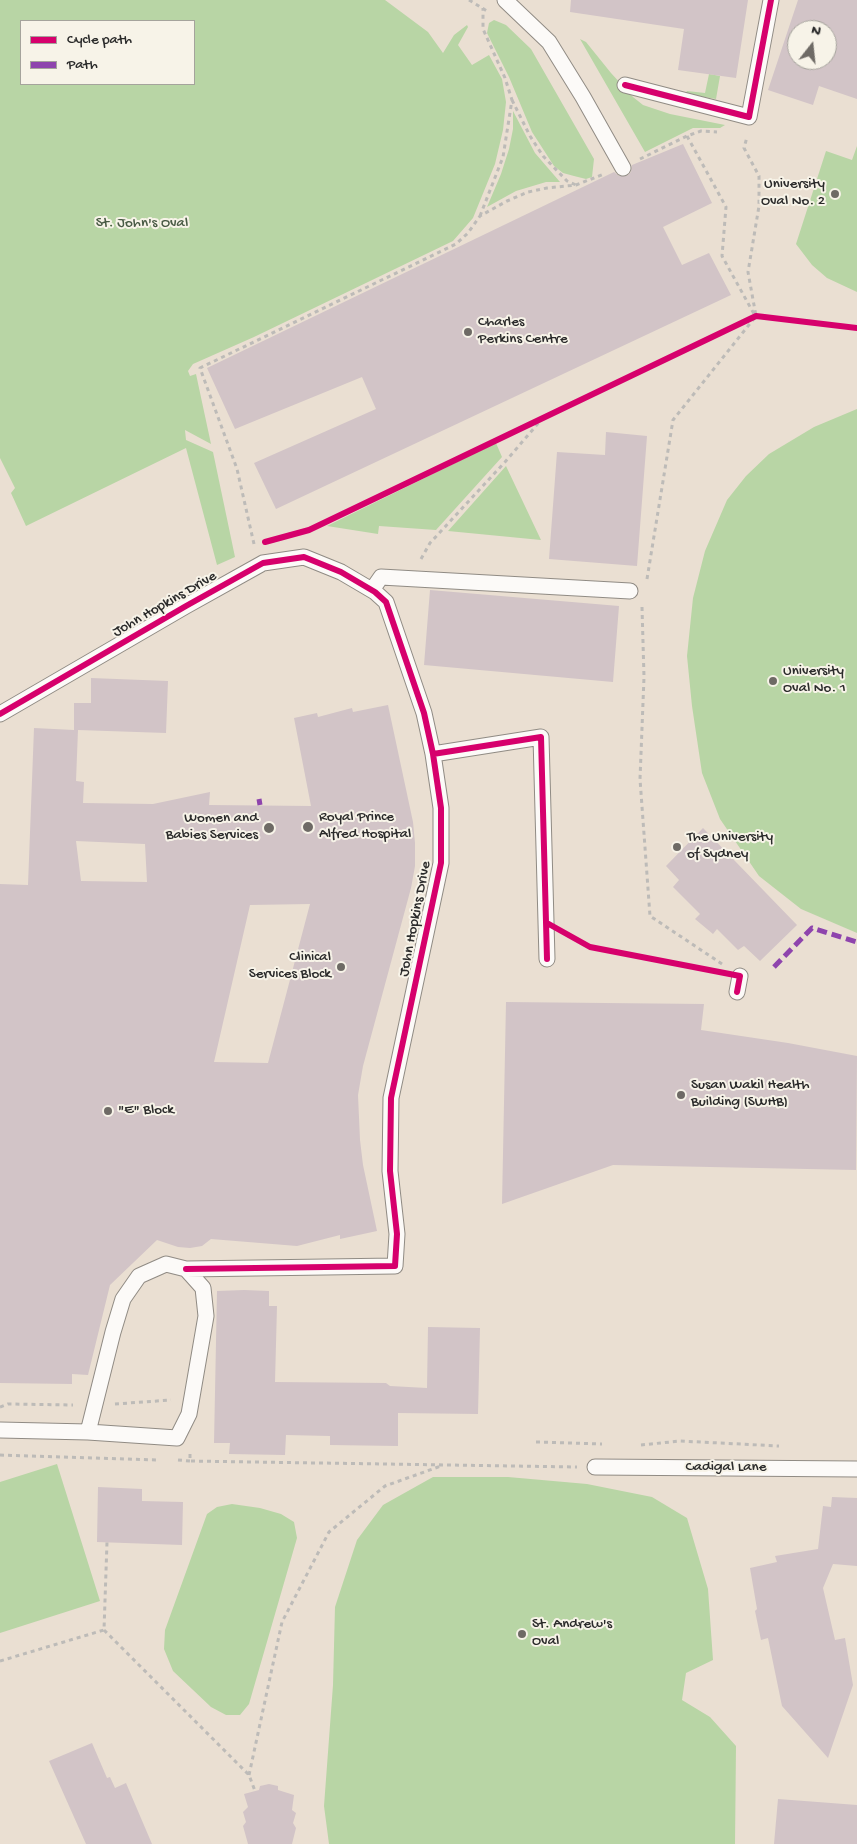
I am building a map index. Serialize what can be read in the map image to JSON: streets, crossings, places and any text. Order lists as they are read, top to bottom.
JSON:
{
  "streets": {
    "lane": ["John Hopkins Drive", "Cadigal Lane"]
  },
  "parks": ["St. John's Oval"],
  "places": [
    "University Oval No. 2",
    "Charles Perkins Centre",
    "University Oval No. 1",
    "Royal Prince Alfred Hospital",
    "Women and Babies Services",
    "The University of Sydney",
    "Clinical Services Block",
    "Susan Wakil Health Building (SWHB)",
    "\"E\" Block",
    "St. Andrew's Oval"
  ],
  "legend": ["Cycle path", "Path"],
  "north": "top"
}
